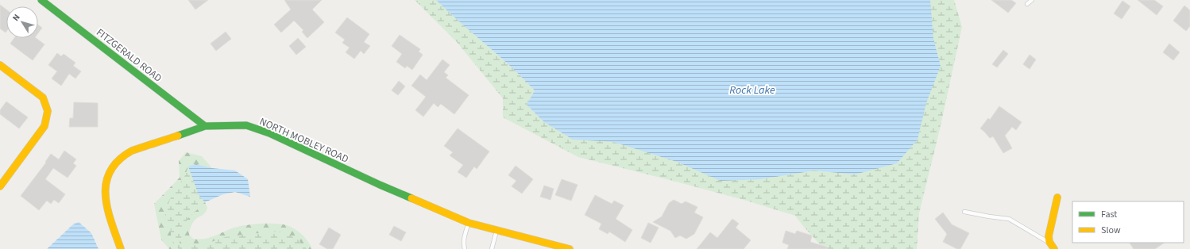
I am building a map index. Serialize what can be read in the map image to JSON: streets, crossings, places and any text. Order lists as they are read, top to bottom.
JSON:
{
  "streets": {
    "street": ["FITZGERALD ROAD", "NORTH MOBLEY ROAD"]
  },
  "crossings": [
    ["FITZGERALD ROAD", "NORTH MOBLEY ROAD"]
  ],
  "water": ["Rock Lake"],
  "legend": ["Fast", "Slow"],
  "north": "top left"
}
